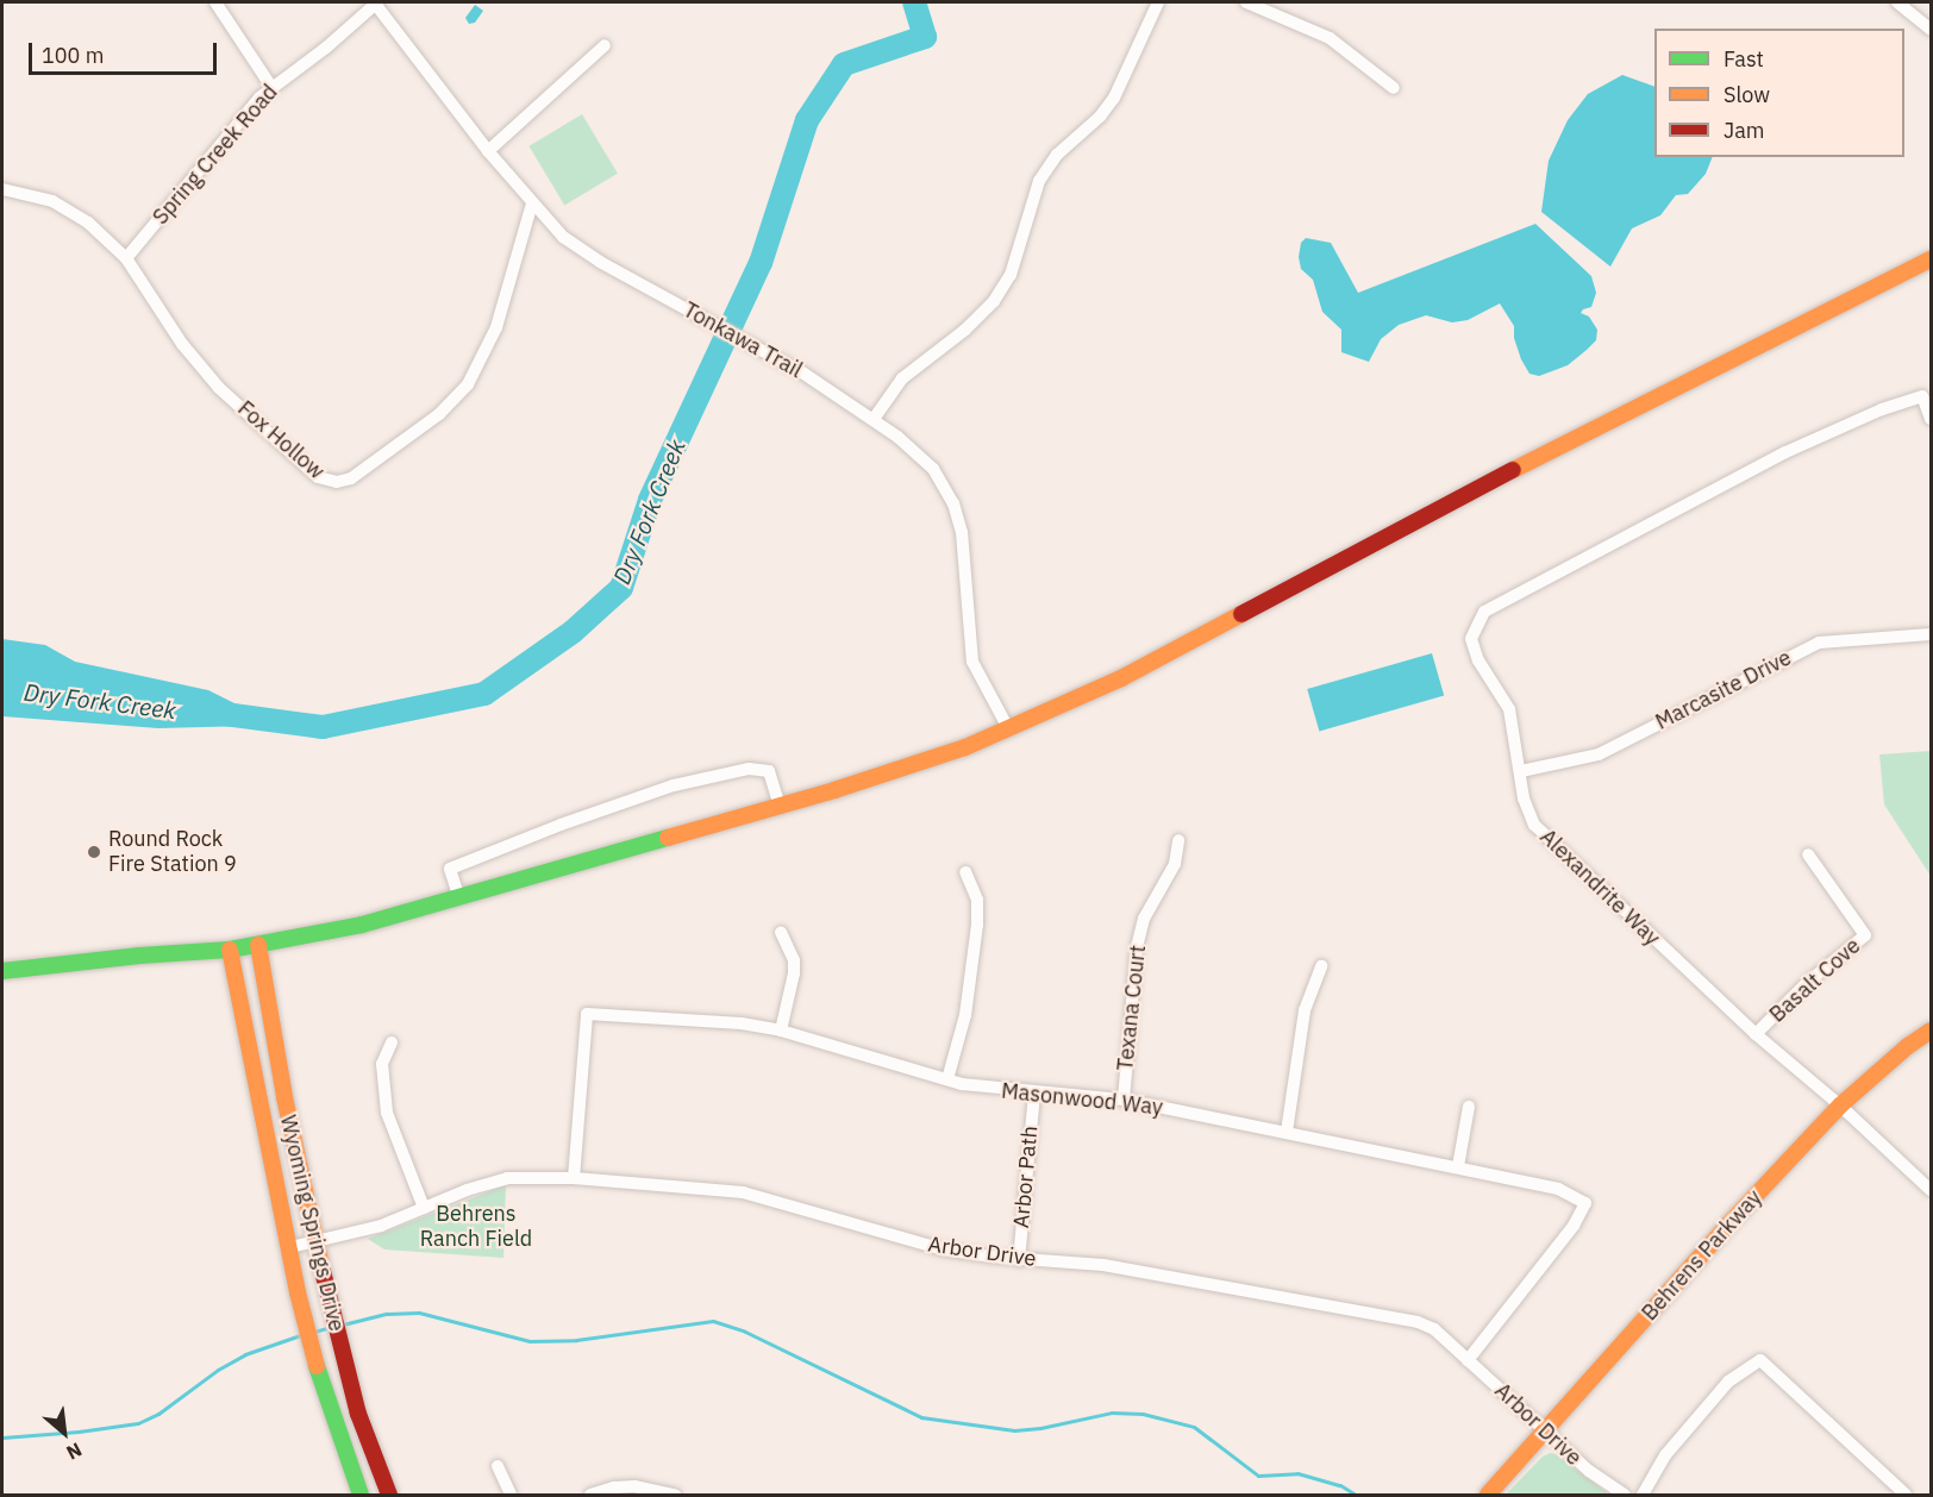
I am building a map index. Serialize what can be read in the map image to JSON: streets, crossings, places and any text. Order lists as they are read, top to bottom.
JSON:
{
  "streets": {
    "main road": ["Wyoming Springs Drive", "Behrens Parkway"],
    "street": [
      "Spring Creek Road",
      "Tonkawa Trail",
      "Fox Hollow",
      "Marcasite Drive",
      "Alexandrite Way",
      "Basalt Cove",
      "Texana Court",
      "Masonwood Way",
      "Arbor Path",
      "Arbor Drive"
    ]
  },
  "crossings": [
    ["Spring Creek Road", "Tonkawa Trail"],
    ["Spring Creek Road", "Fox Hollow"],
    ["Tonkawa Trail", "Fox Hollow"],
    ["Marcasite Drive", "Alexandrite Way"],
    ["Alexandrite Way", "Basalt Cove"],
    ["Alexandrite Way", "Behrens Parkway"],
    ["Texana Court", "Masonwood Way"],
    ["Masonwood Way", "Arbor Path"],
    ["Masonwood Way", "Arbor Drive"],
    ["Arbor Path", "Arbor Drive"],
    ["Wyoming Springs Drive", "Arbor Drive"],
    ["Arbor Drive", "Behrens Parkway"]
  ],
  "water": ["Dry Fork Creek"],
  "parks": ["Behrens Ranch Field"],
  "places": ["Round Rock Fire Station 9"],
  "legend": ["Fast", "Slow", "Jam"],
  "scale_bar": "100 m",
  "north": "bottom right"
}
